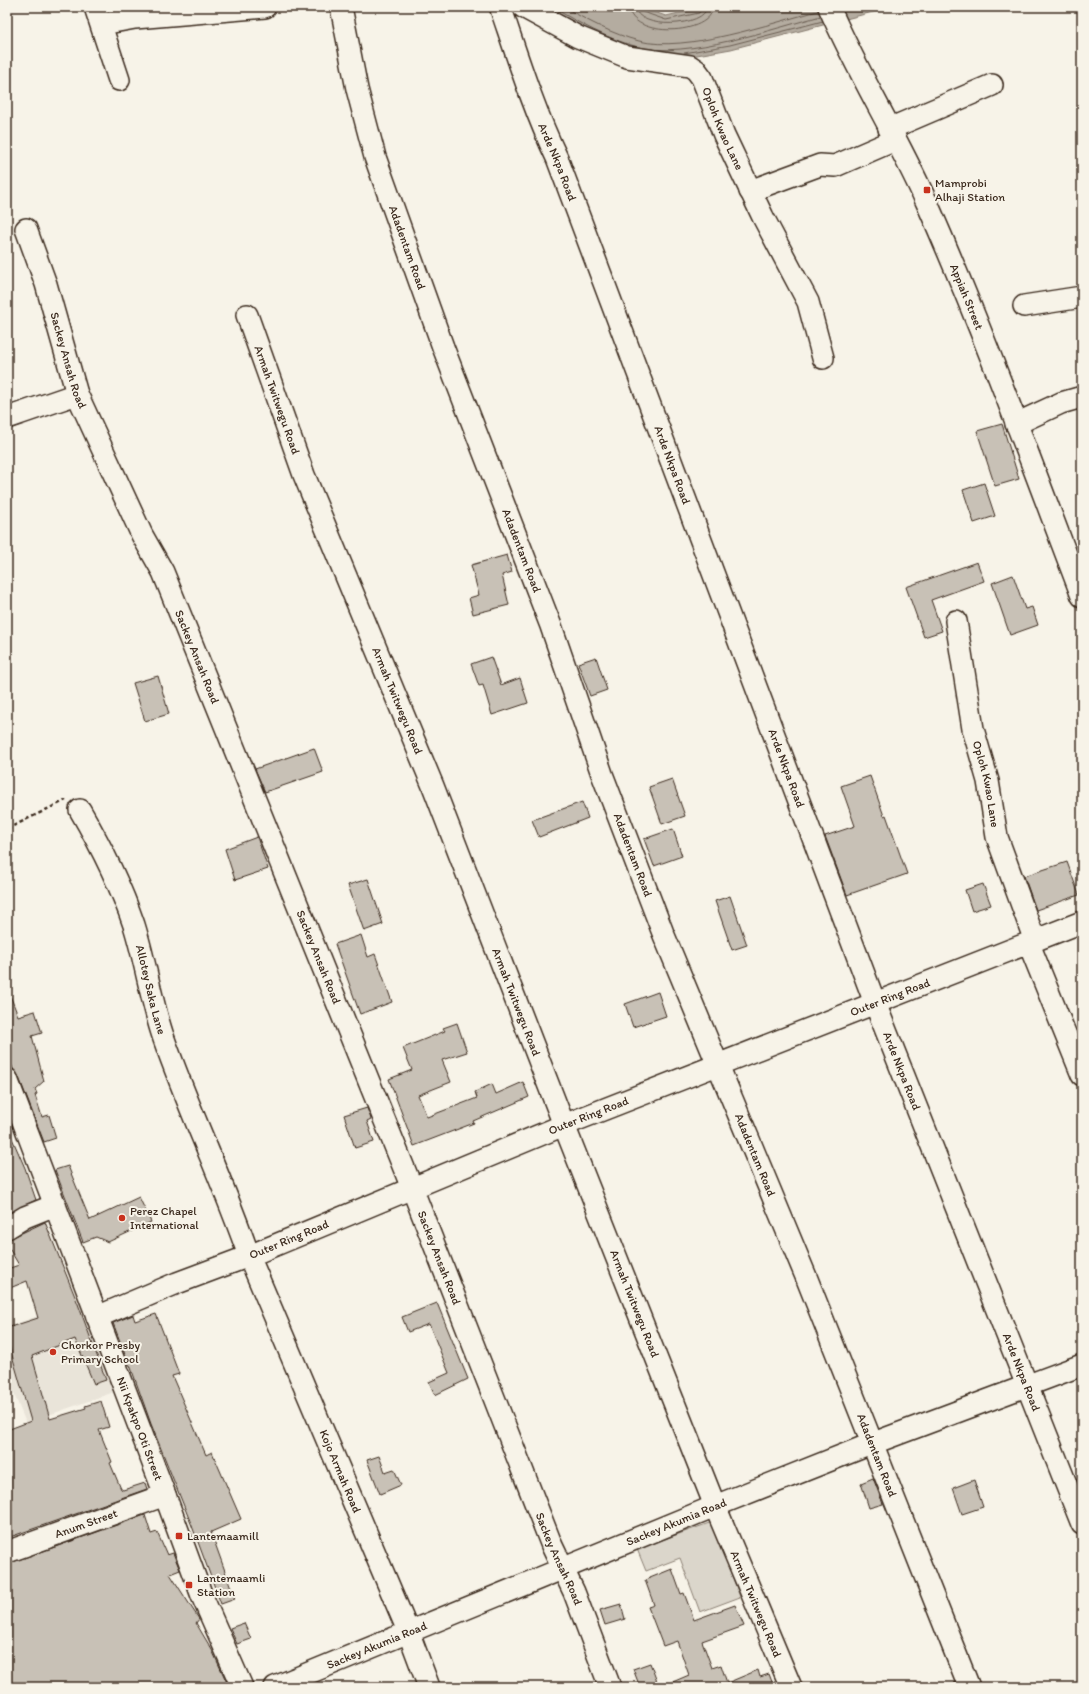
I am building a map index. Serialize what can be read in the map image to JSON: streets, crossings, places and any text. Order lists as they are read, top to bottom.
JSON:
{
  "streets": {
    "street": [
      "Oploh Kwao Lane",
      "Arde Nkpa Road",
      "Adadentam Road",
      "Appiah Street",
      "Sackey Ansah Road",
      "Armah Twitwegu Road",
      "Allotey Saka Lane",
      "Outer Ring Road",
      "Nii Kpakpo Oti Street",
      "Kojo Armah Road",
      "Sackey Akumia Road",
      "Anum Street"
    ]
  },
  "crossings": [
    ["Oploh Kwao Lane", "Outer Ring Road"],
    ["Arde Nkpa Road", "Outer Ring Road"],
    ["Arde Nkpa Road", "Sackey Akumia Road"],
    ["Adadentam Road", "Outer Ring Road"],
    ["Adadentam Road", "Sackey Akumia Road"],
    ["Sackey Ansah Road", "Outer Ring Road"],
    ["Sackey Ansah Road", "Sackey Akumia Road"],
    ["Armah Twitwegu Road", "Outer Ring Road"],
    ["Armah Twitwegu Road", "Sackey Akumia Road"],
    ["Allotey Saka Lane", "Outer Ring Road"],
    ["Allotey Saka Lane", "Kojo Armah Road"],
    ["Outer Ring Road", "Nii Kpakpo Oti Street"],
    ["Outer Ring Road", "Kojo Armah Road"],
    ["Nii Kpakpo Oti Street", "Anum Street"],
    ["Kojo Armah Road", "Sackey Akumia Road"]
  ],
  "places": {
    "transit": ["Mamprobi Alhaji Station", "Lantemaamill", "Lantemaamli Station"],
    "other": ["Perez Chapel International", "Chorkor Presby Primary School"]
  }
}
